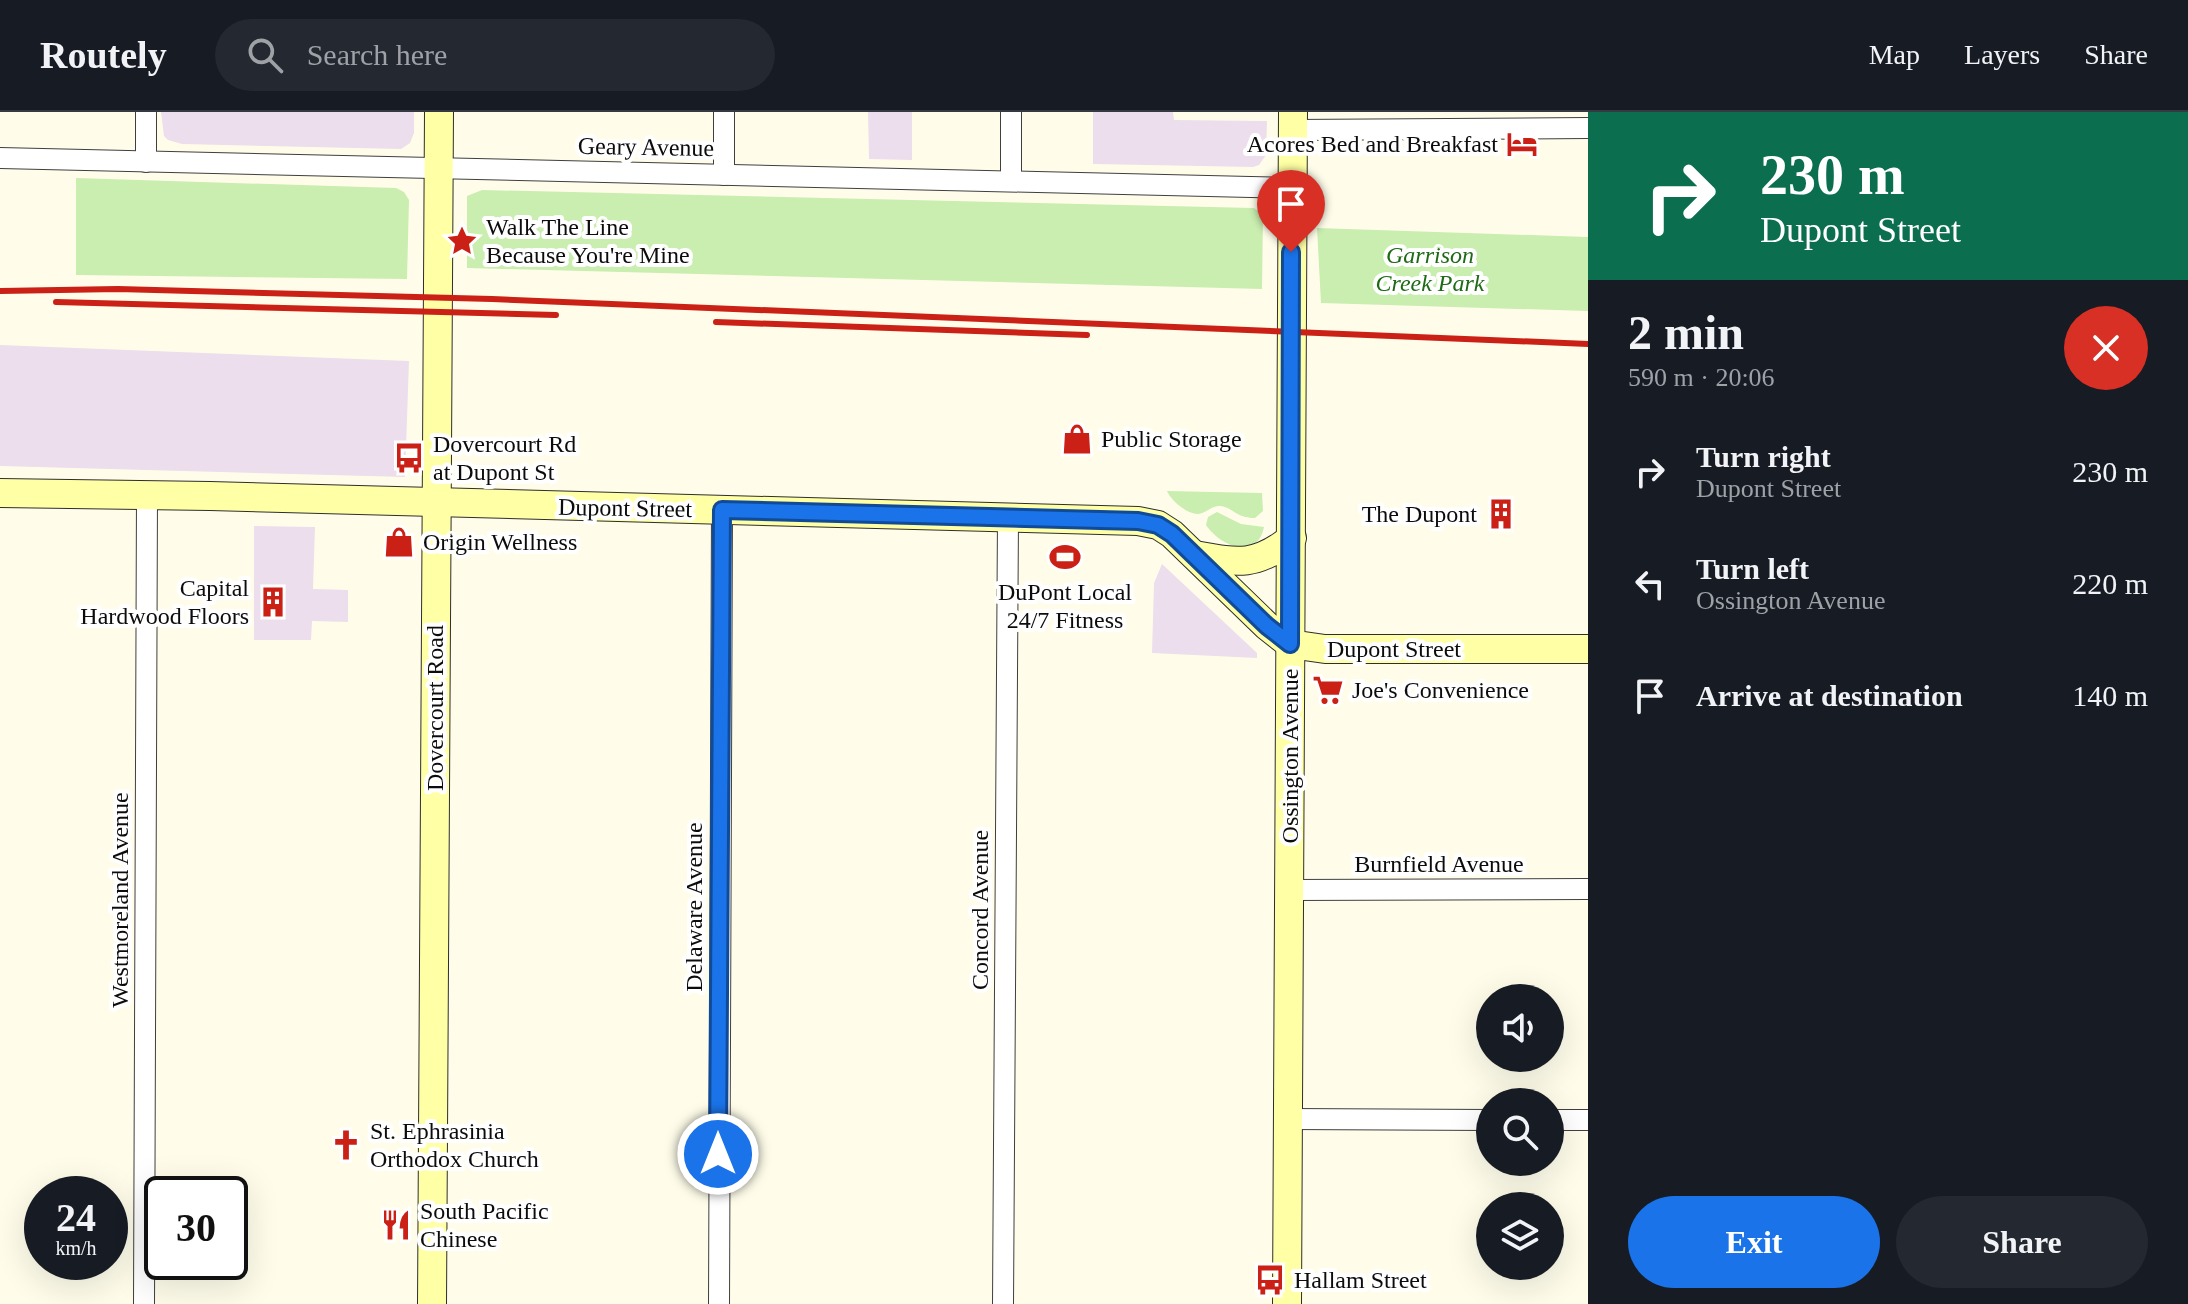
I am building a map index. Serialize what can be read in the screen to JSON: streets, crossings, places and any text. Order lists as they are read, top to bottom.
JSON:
{
  "streets": {
    "street": [
      "Geary Avenue",
      "Dupont Street",
      "Dovercourt Road",
      "Ossington Avenue",
      "Burnfield Avenue",
      "Westmoreland Avenue",
      "Delaware Avenue",
      "Concord Avenue"
    ]
  },
  "crossings": [
    ["Geary Avenue", "Dovercourt Road"],
    ["Geary Avenue", "Ossington Avenue"],
    ["Dupont Street", "Dovercourt Road"],
    ["Dupont Street", "Ossington Avenue"],
    ["Dupont Street", "Westmoreland Avenue"],
    ["Dupont Street", "Delaware Avenue"],
    ["Dupont Street", "Concord Avenue"],
    ["Ossington Avenue", "Burnfield Avenue"]
  ],
  "parks": ["Garrison Creek Park"],
  "places": {
    "hotel": ["Acores Bed and Breakfast"],
    "place": ["Walk The Line Because You're Mine"],
    "shop": ["Public Storage", "Origin Wellness"],
    "bus stop": ["Dovercourt Rd at Dupont St", "Hallam Street"],
    "building": ["The Dupont", "Capital Hardwood Floors"],
    "sports": ["DuPont Local 24/7 Fitness"],
    "supermarket": ["Joe's Convenience"],
    "church": ["St. Ephrasinia Orthodox Church"],
    "restaurant": ["South Pacific Chinese"]
  },
  "page": {
    "header": "Routely",
    "search": "Search here",
    "nav": ["Map", "Layers", "Share"],
    "turn": ["230 m", "Dupont Street"],
    "heading": ["2 min", "590 m · 20:06"],
    "list": [
      {
        "name": "Turn right",
        "note": "Dupont Street",
        "value": "230 m"
      },
      {
        "name": "Turn left",
        "note": "Ossington Avenue",
        "value": "220 m"
      },
      {
        "name": "Arrive at destination",
        "value": "140 m"
      }
    ],
    "speed": "24 km/h",
    "limit": "30",
    "buttons": ["Exit", "Share"]
  }
}
